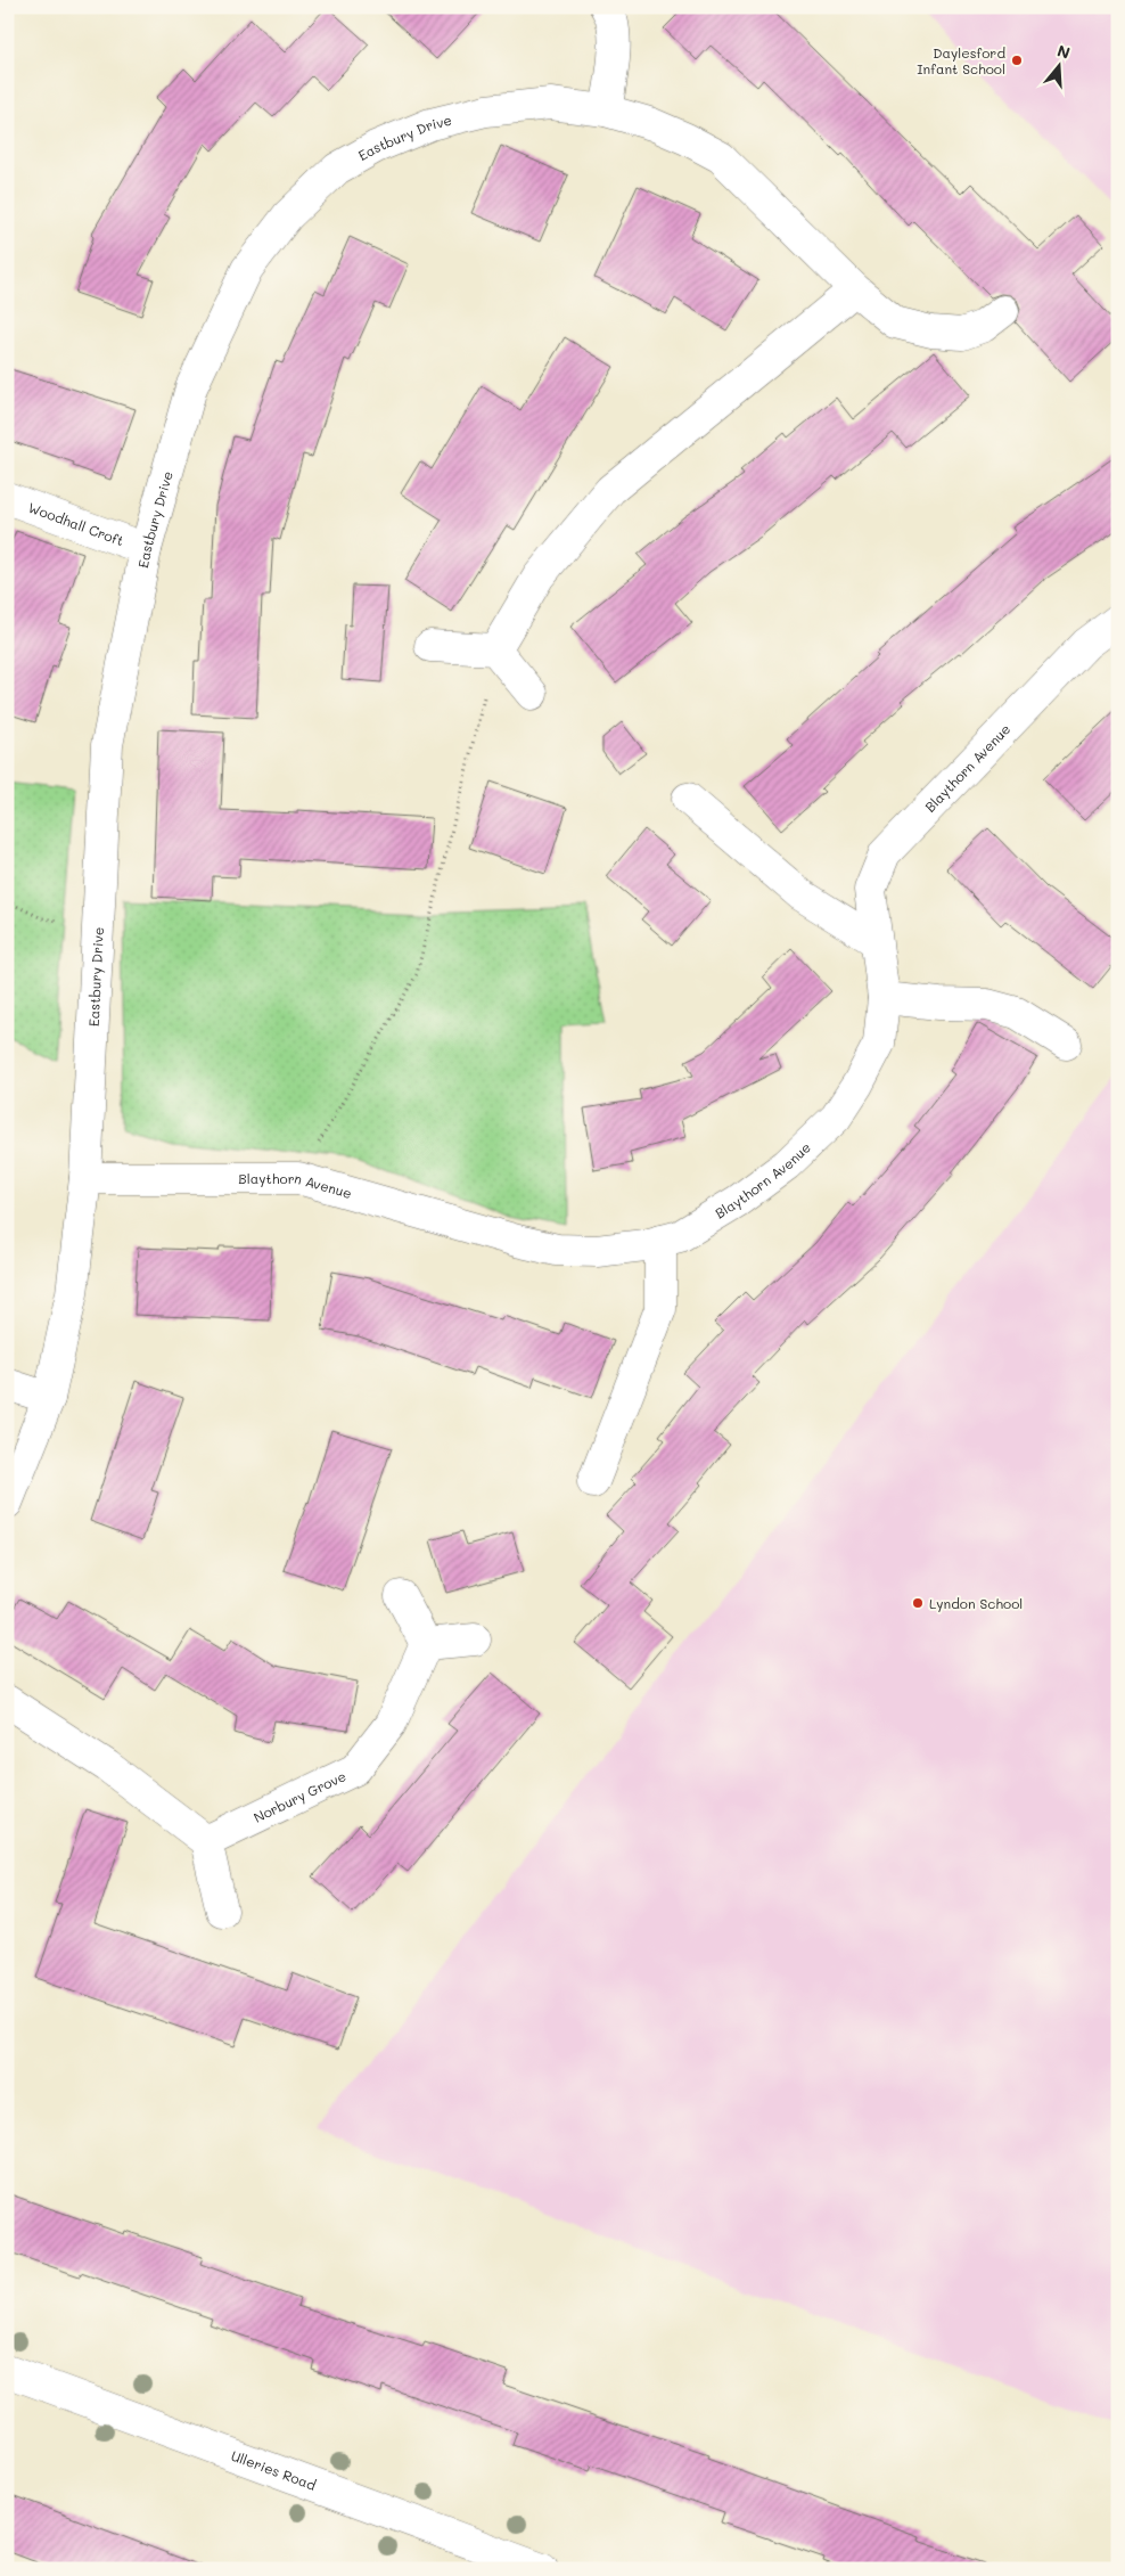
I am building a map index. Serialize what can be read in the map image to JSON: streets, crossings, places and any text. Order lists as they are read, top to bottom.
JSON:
{
  "streets": {
    "street": [
      "Eastbury Drive",
      "Woodhall Croft",
      "Blaythorn Avenue",
      "Norbury Grove",
      "Ulleries Road"
    ]
  },
  "crossings": [
    ["Eastbury Drive", "Woodhall Croft"],
    ["Eastbury Drive", "Blaythorn Avenue"]
  ],
  "places": ["Daylesford Infant School", "Lyndon School"],
  "north": "top"
}
